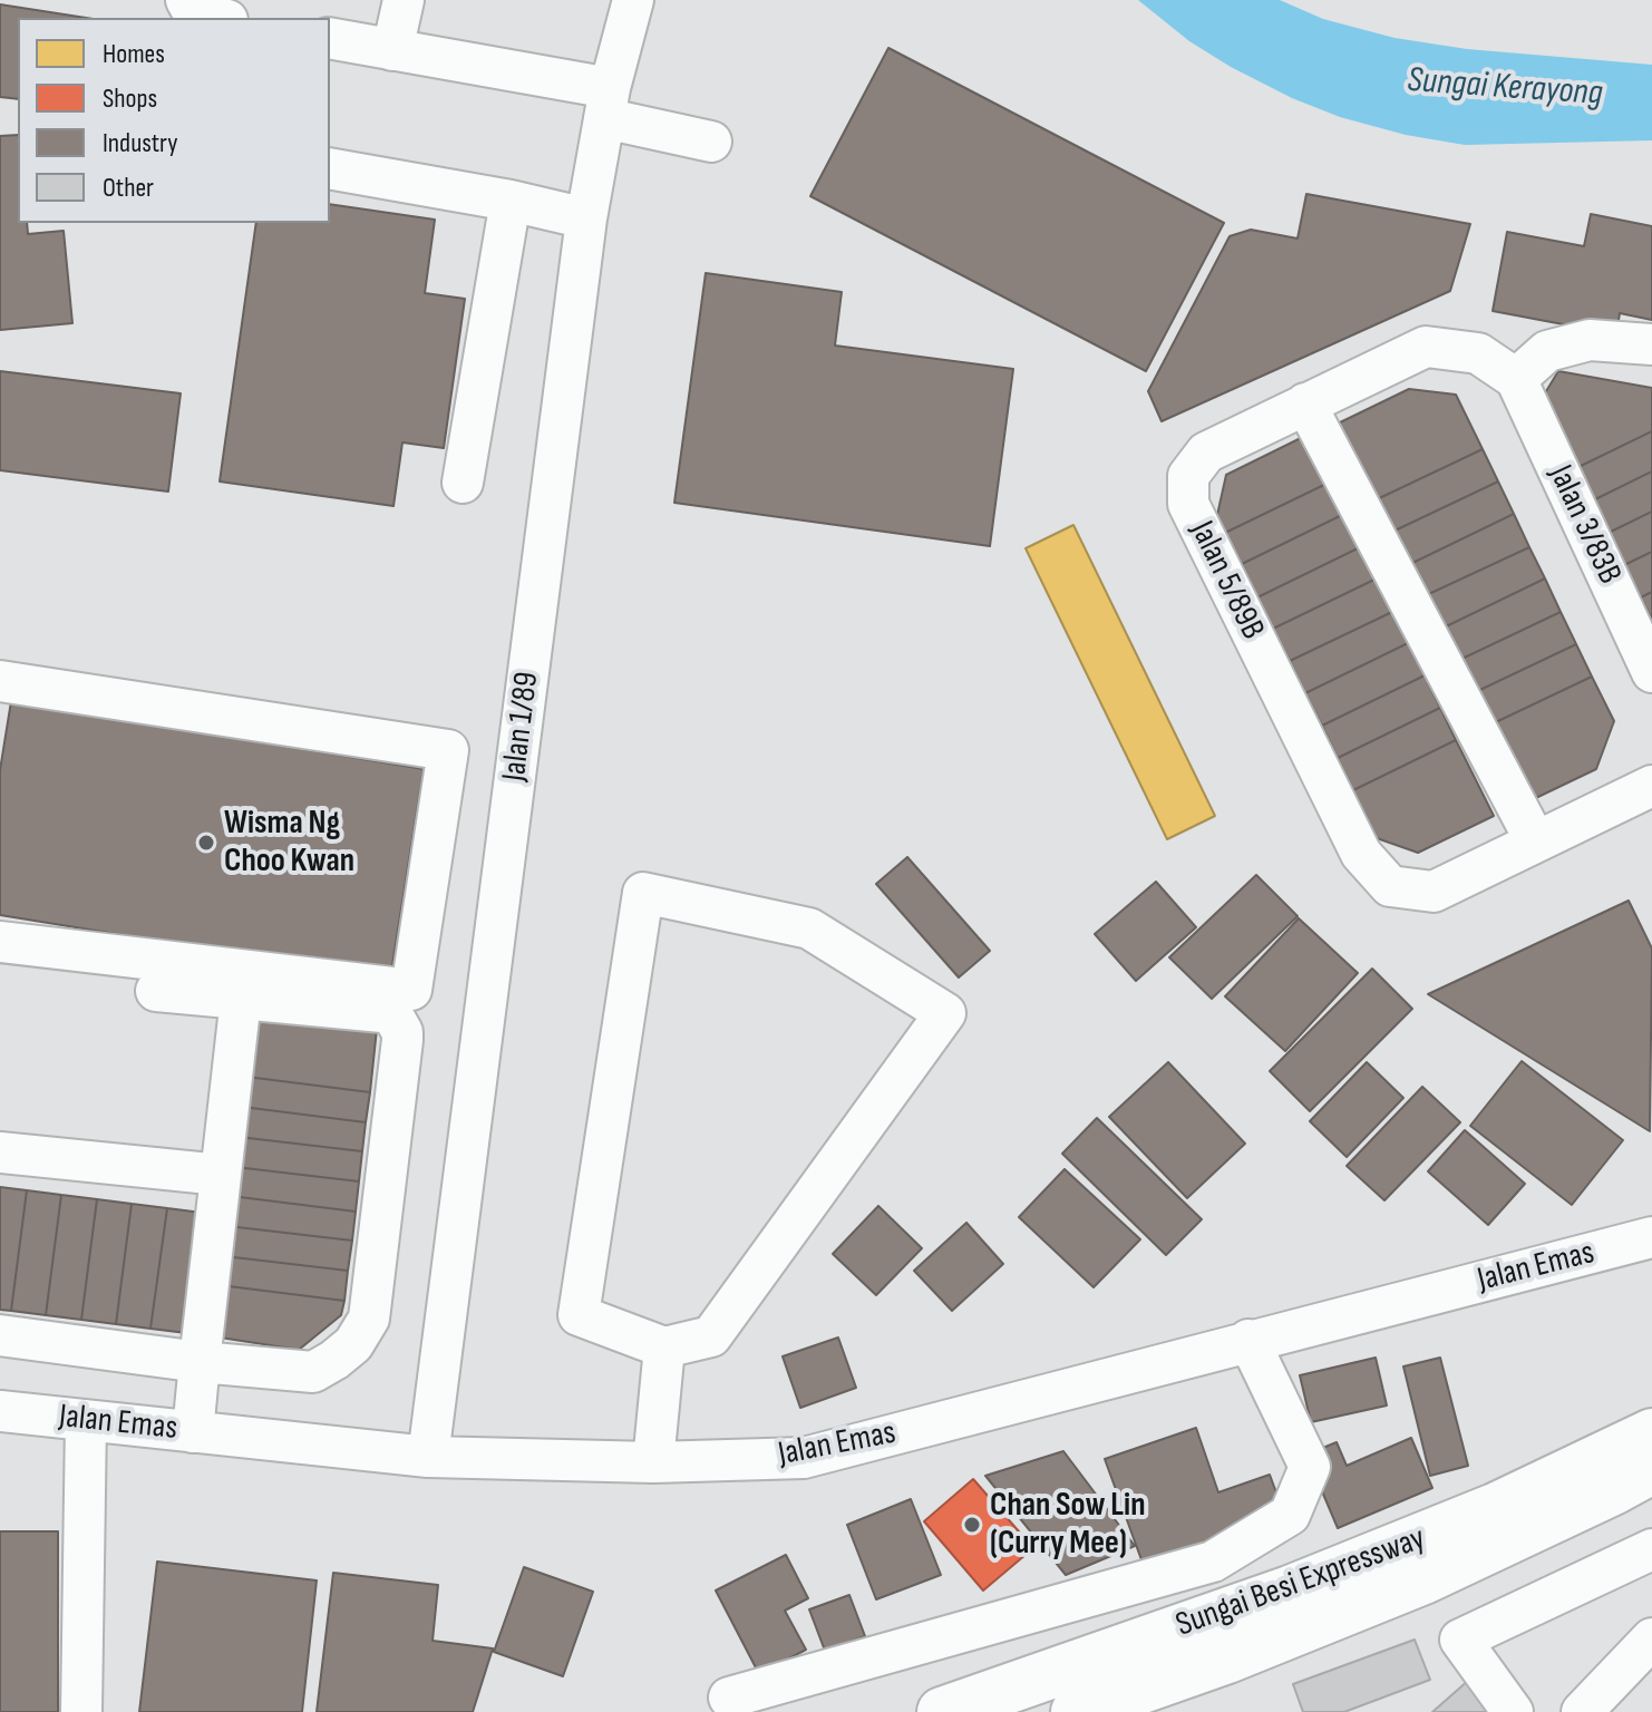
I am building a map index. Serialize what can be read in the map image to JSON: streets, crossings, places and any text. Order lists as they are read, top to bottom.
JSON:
{
  "streets": {
    "highway": ["Sungai Besi Expressway"],
    "street": [
      "Jalan 3/83B",
      "Jalan 5/89B",
      "Jalan 1/89",
      "Jalan Emas"
    ]
  },
  "crossings": [
    ["Jalan 3/83B", "Jalan 5/89B"],
    ["Jalan 1/89", "Jalan Emas"]
  ],
  "water": ["Sungai Kerayong"],
  "places": ["Wisma Ng Choo Kwan", "Chan Sow Lin (Curry Mee)"],
  "legend": [
    "Homes",
    "Shops",
    "Industry",
    "Other"
  ]
}
